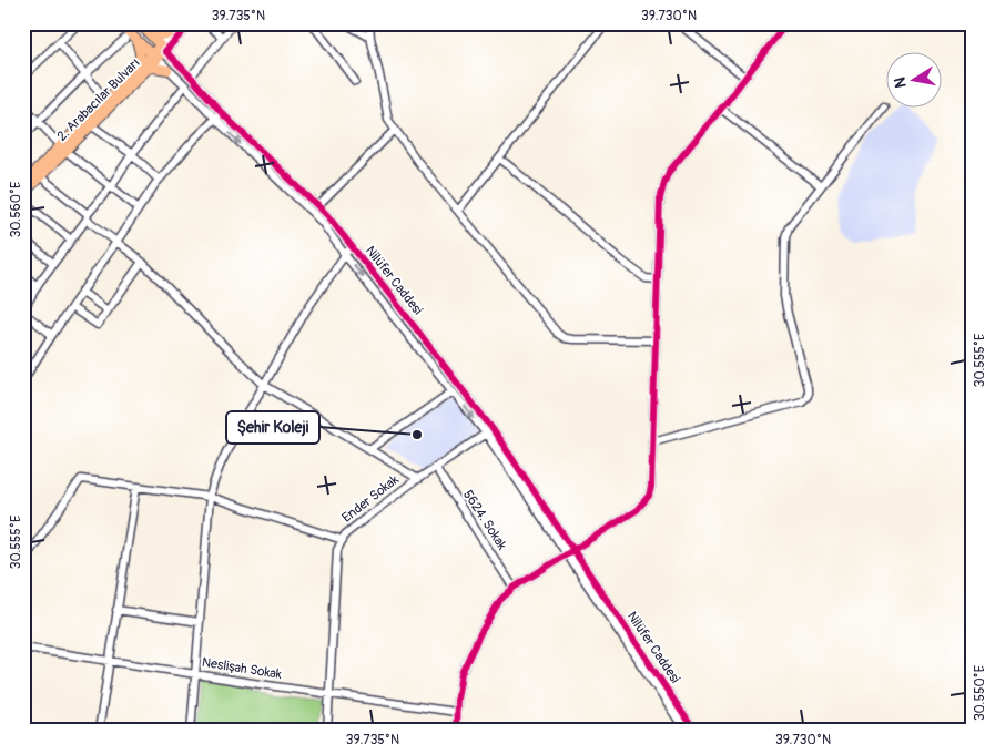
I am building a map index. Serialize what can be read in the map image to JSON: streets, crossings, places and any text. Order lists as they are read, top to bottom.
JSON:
{
  "streets": {
    "main road": ["2. Arabacılar Bulvarı"],
    "street": [
      "Nilüfer Caddesi",
      "Ender Sokak",
      "5624. Sokak",
      "Neslişah Sokak"
    ]
  },
  "crossings": [
    ["2. Arabacılar Bulvarı", "Nilüfer Caddesi"],
    ["Nilüfer Caddesi", "Ender Sokak"],
    ["Ender Sokak", "5624. Sokak"],
    ["Ender Sokak", "Neslişah Sokak"]
  ],
  "places": ["Şehir Koleji"],
  "north": "left",
  "coordinates": [
    "39.735°N",
    "39.730°N",
    "30.560°E",
    "30.555°E",
    "30.550°E"
  ]
}
